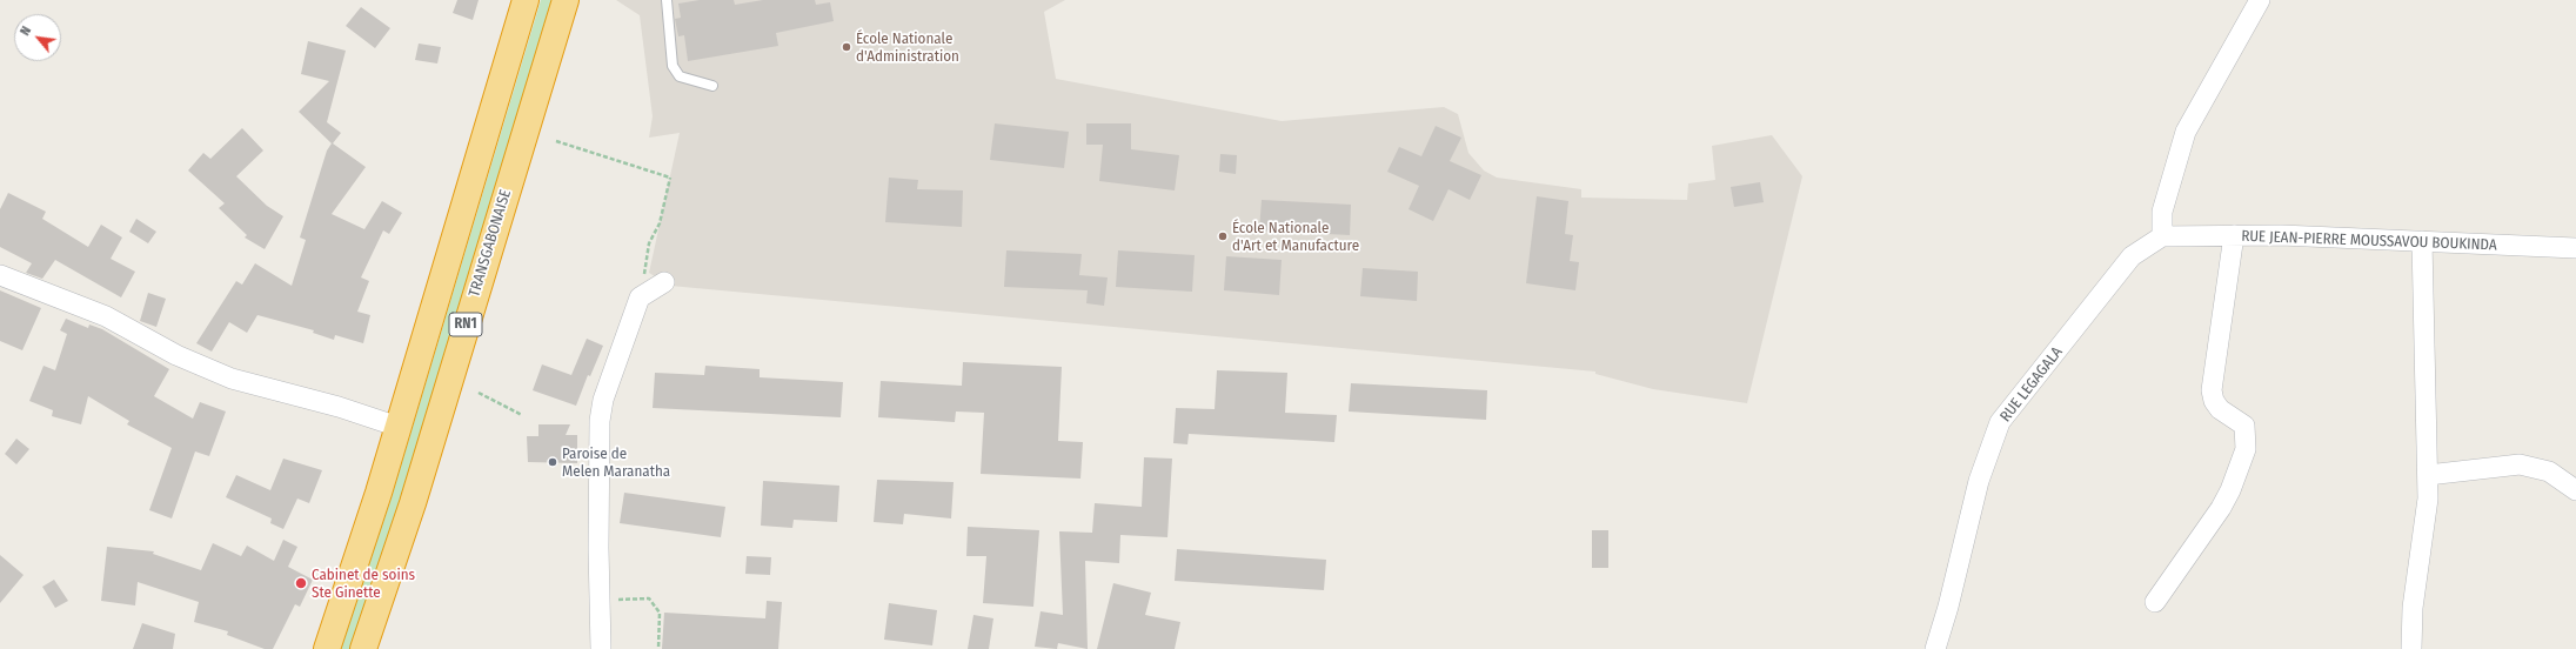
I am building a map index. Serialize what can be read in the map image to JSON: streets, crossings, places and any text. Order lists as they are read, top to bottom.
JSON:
{
  "streets": {
    "highway": ["TRANSGABONAISE", "RN1"],
    "street": ["RUE JEAN-PIERRE MOUSSAVOU BOUKINDA", "RUE LEGAGALA"]
  },
  "crossings": [
    ["RUE JEAN-PIERRE MOUSSAVOU BOUKINDA", "RUE LEGAGALA"]
  ],
  "places": [
    "École Nationale d'Administration",
    "École Nationale d'Art et Manufacture",
    "Paroise de Melen Maranatha",
    "Cabinet de soins Ste Ginette"
  ],
  "north": "top left"
}
